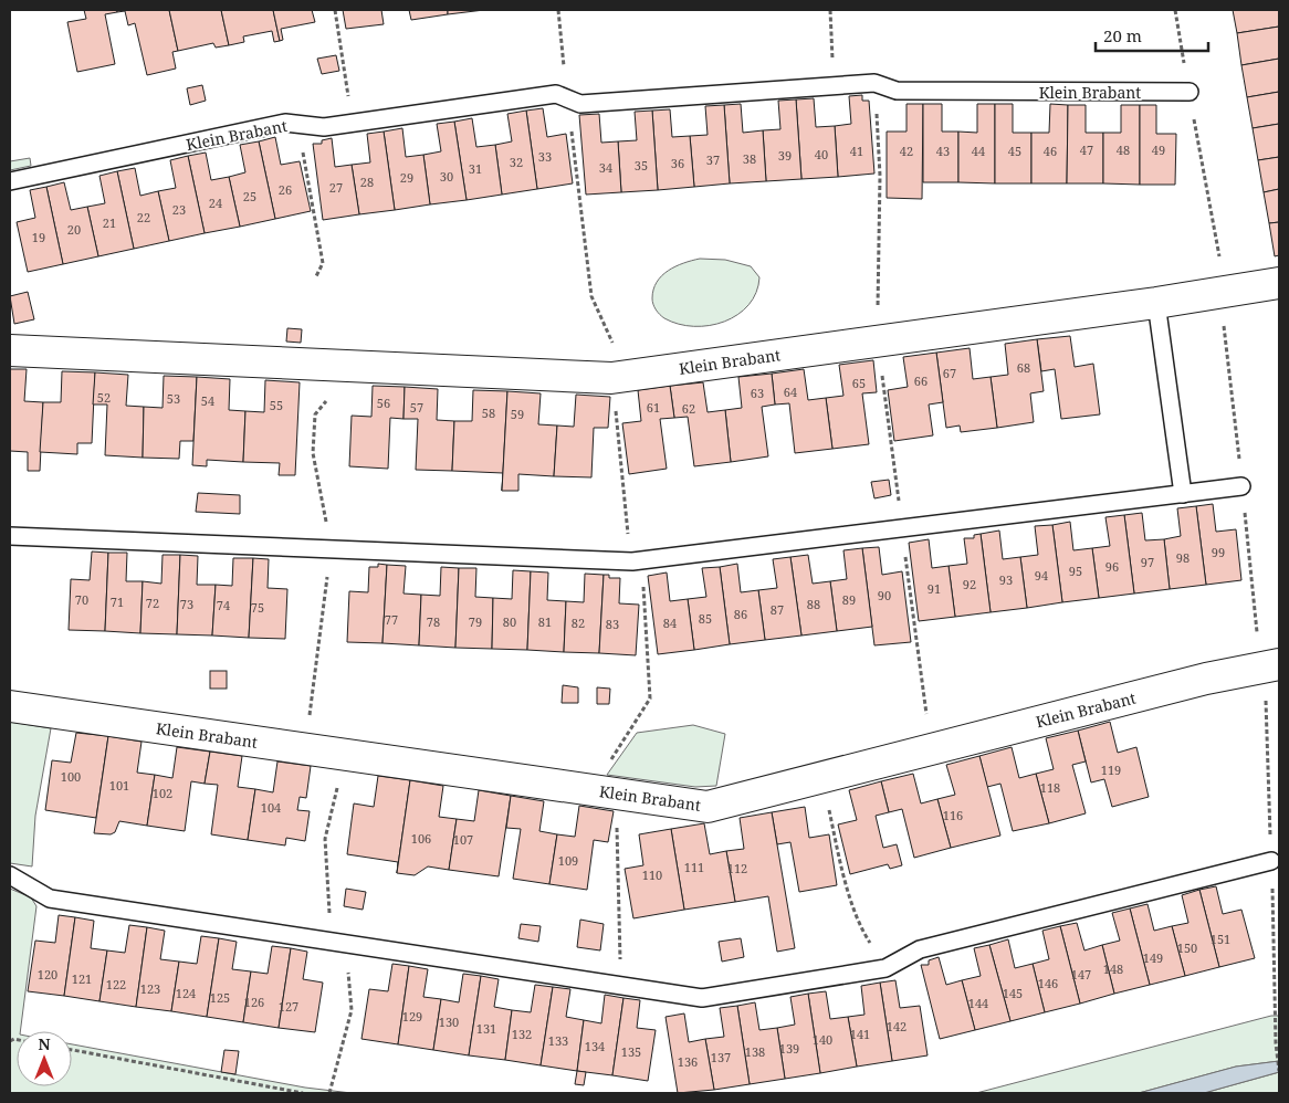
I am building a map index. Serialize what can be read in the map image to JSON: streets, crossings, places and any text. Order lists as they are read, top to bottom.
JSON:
{
  "streets": {
    "street": ["Klein Brabant"]
  },
  "house_numbers": [
    "47",
    "48",
    "49",
    "41",
    "42",
    "43",
    "44",
    "45",
    "46",
    "40",
    "39",
    "33",
    "38",
    "37",
    "32",
    "36",
    "35",
    "34",
    "31",
    "30",
    "29",
    "28",
    "27",
    "26",
    "25",
    "24",
    "23",
    "22",
    "21",
    "20",
    "19",
    "68",
    "67",
    "66",
    "65",
    "64",
    "63",
    "52",
    "53",
    "54",
    "56",
    "55",
    "57",
    "61",
    "62",
    "58",
    "59",
    "99",
    "98",
    "97",
    "96",
    "95",
    "94",
    "93",
    "92",
    "91",
    "90",
    "70",
    "89",
    "71",
    "72",
    "73",
    "88",
    "74",
    "75",
    "87",
    "86",
    "85",
    "77",
    "78",
    "79",
    "80",
    "81",
    "82",
    "84",
    "83",
    "119",
    "100",
    "101",
    "118",
    "102",
    "104",
    "116",
    "106",
    "107",
    "109",
    "111",
    "112",
    "110",
    "151",
    "150",
    "149",
    "148",
    "120",
    "147",
    "121",
    "146",
    "122",
    "123",
    "124",
    "145",
    "125",
    "126",
    "144",
    "127",
    "129",
    "130",
    "142",
    "131",
    "132",
    "141",
    "140",
    "133",
    "134",
    "139",
    "135",
    "138",
    "137",
    "136"
  ],
  "scale_bar": "20 m",
  "north": "top"
}
